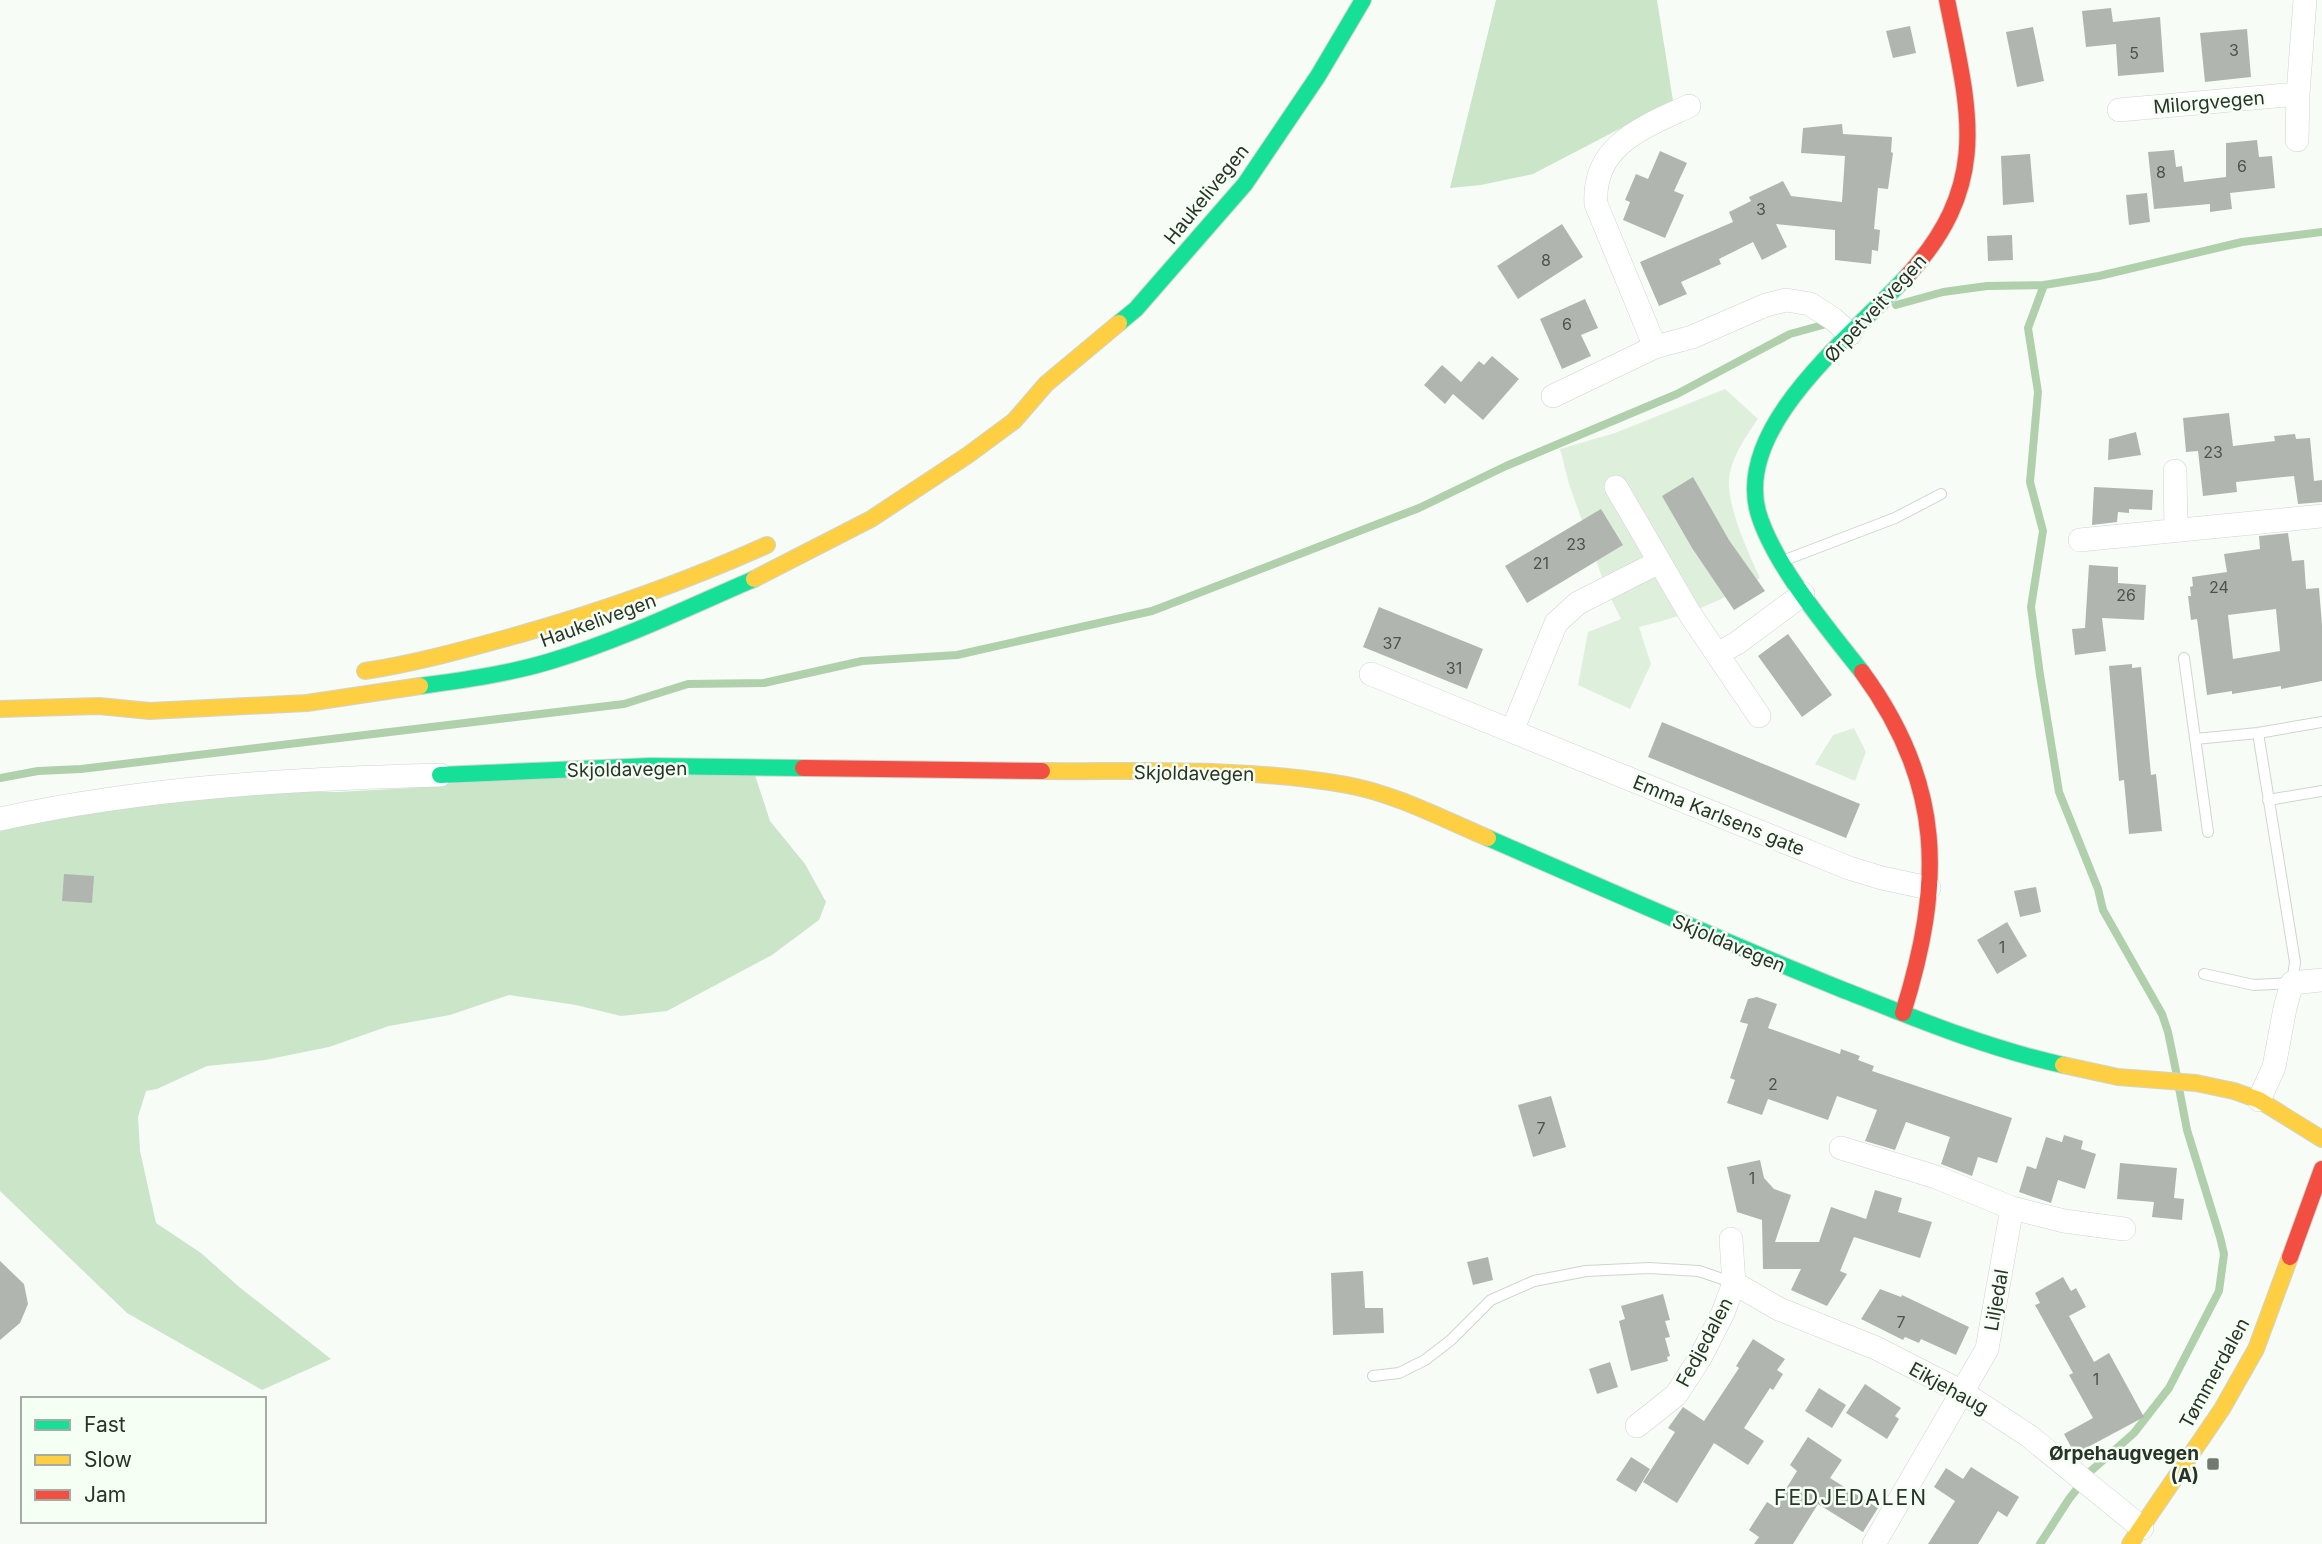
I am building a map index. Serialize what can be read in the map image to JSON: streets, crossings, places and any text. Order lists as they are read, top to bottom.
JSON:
{
  "streets": {
    "main road": [
      "Haukelivegen",
      "Ørpetveitvegen",
      "Skjoldavegen",
      "Tømmerdalen"
    ],
    "street": [
      "Milorgvegen",
      "Emma Karlsens gate",
      "Liljedal",
      "Fedjedalen",
      "Eikjehaug"
    ]
  },
  "crossings": [
    ["Ørpetveitvegen", "Skjoldavegen"],
    ["Ørpetveitvegen", "Emma Karlsens gate"],
    ["Liljedal", "Eikjehaug"],
    ["Fedjedalen", "Eikjehaug"],
    ["Tømmerdalen", "Eikjehaug"]
  ],
  "districts": ["FEDJEDALEN"],
  "places": {
    "transit": ["Ørpehaugvegen (A)"]
  },
  "house_numbers": [
    "3",
    "5",
    "6",
    "8",
    "3",
    "8",
    "6",
    "23",
    "23",
    "21",
    "24",
    "26",
    "37",
    "31",
    "1",
    "2",
    "7",
    "1",
    "7",
    "1"
  ],
  "legend": ["Fast", "Slow", "Jam"]
}
